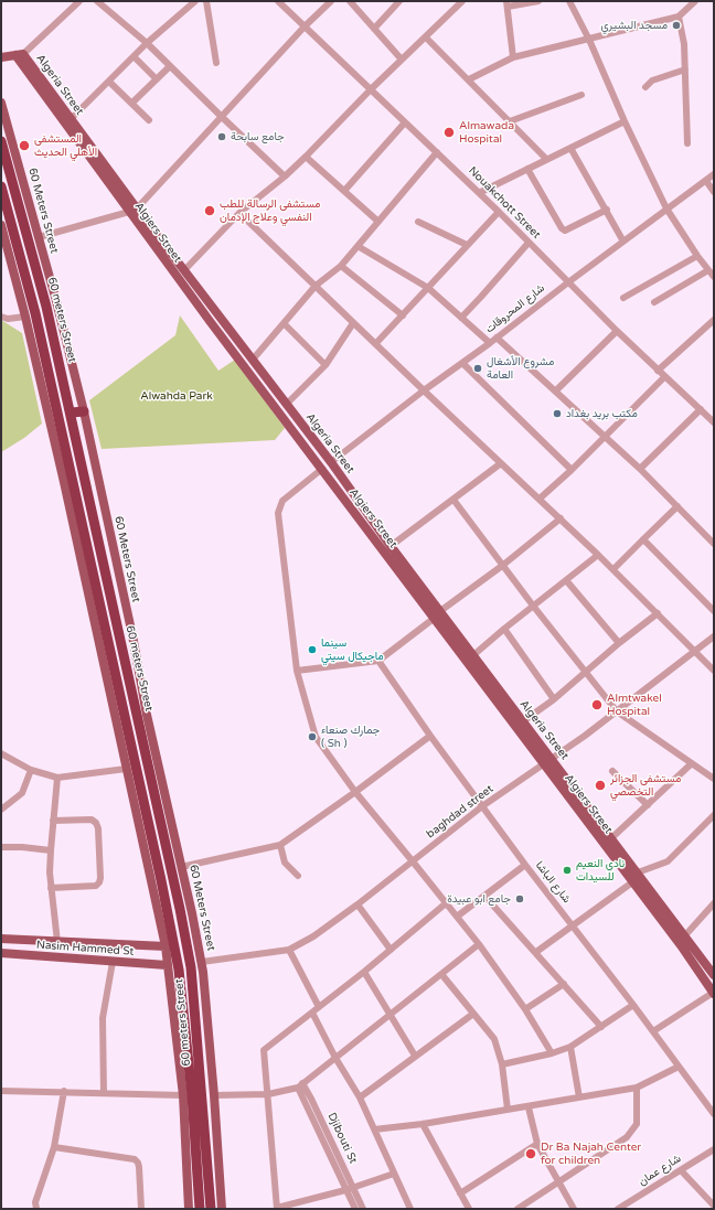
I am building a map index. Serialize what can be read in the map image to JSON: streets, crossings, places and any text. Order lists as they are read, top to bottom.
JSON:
{
  "streets": {
    "highway": ["60 meters Street"],
    "main road": [
      "Algeria Street",
      "60 Meters Street",
      "Algiers Street",
      "Nasim Hammed St"
    ],
    "street": [
      "Nouakchott Street",
      "شارع المحروقات",
      "baghdad street",
      "شارع الباشا",
      "Djibouti St",
      "شارع عمان"
    ]
  },
  "crossings": [
    ["Algeria Street", "Algiers Street"],
    ["Algeria Street", "شارع المحروقات"],
    ["Algeria Street", "baghdad street"],
    ["Nouakchott Street", "شارع المحروقات"],
    ["60 Meters Street", "60 meters Street"],
    ["60 Meters Street", "baghdad street"],
    ["60 Meters Street", "Nasim Hammed St"],
    ["Algiers Street", "baghdad street"],
    ["baghdad street", "شارع الباشا"]
  ],
  "parks": ["Alwahda Park"],
  "places": [
    "مسجد البشيري",
    "Almawada Hospital",
    "جامع سابحة",
    "المستشفى الأهلي الحديث",
    "مستشفى الرسالة للطب النفسي وعلاج الإدمان",
    "مشروع الأشغال العامة",
    "مكتب بريد بغداد",
    "سينما ماجيكال سيتي",
    "Almtwakel Hospital",
    "جمارك صنعاء ( Sh )",
    "مستشفى الجزائر التخصصي",
    "نادي النعيم للسيدات",
    "جامع ابو عبيدة",
    "Dr Ba Najah Center for children"
  ]
}
